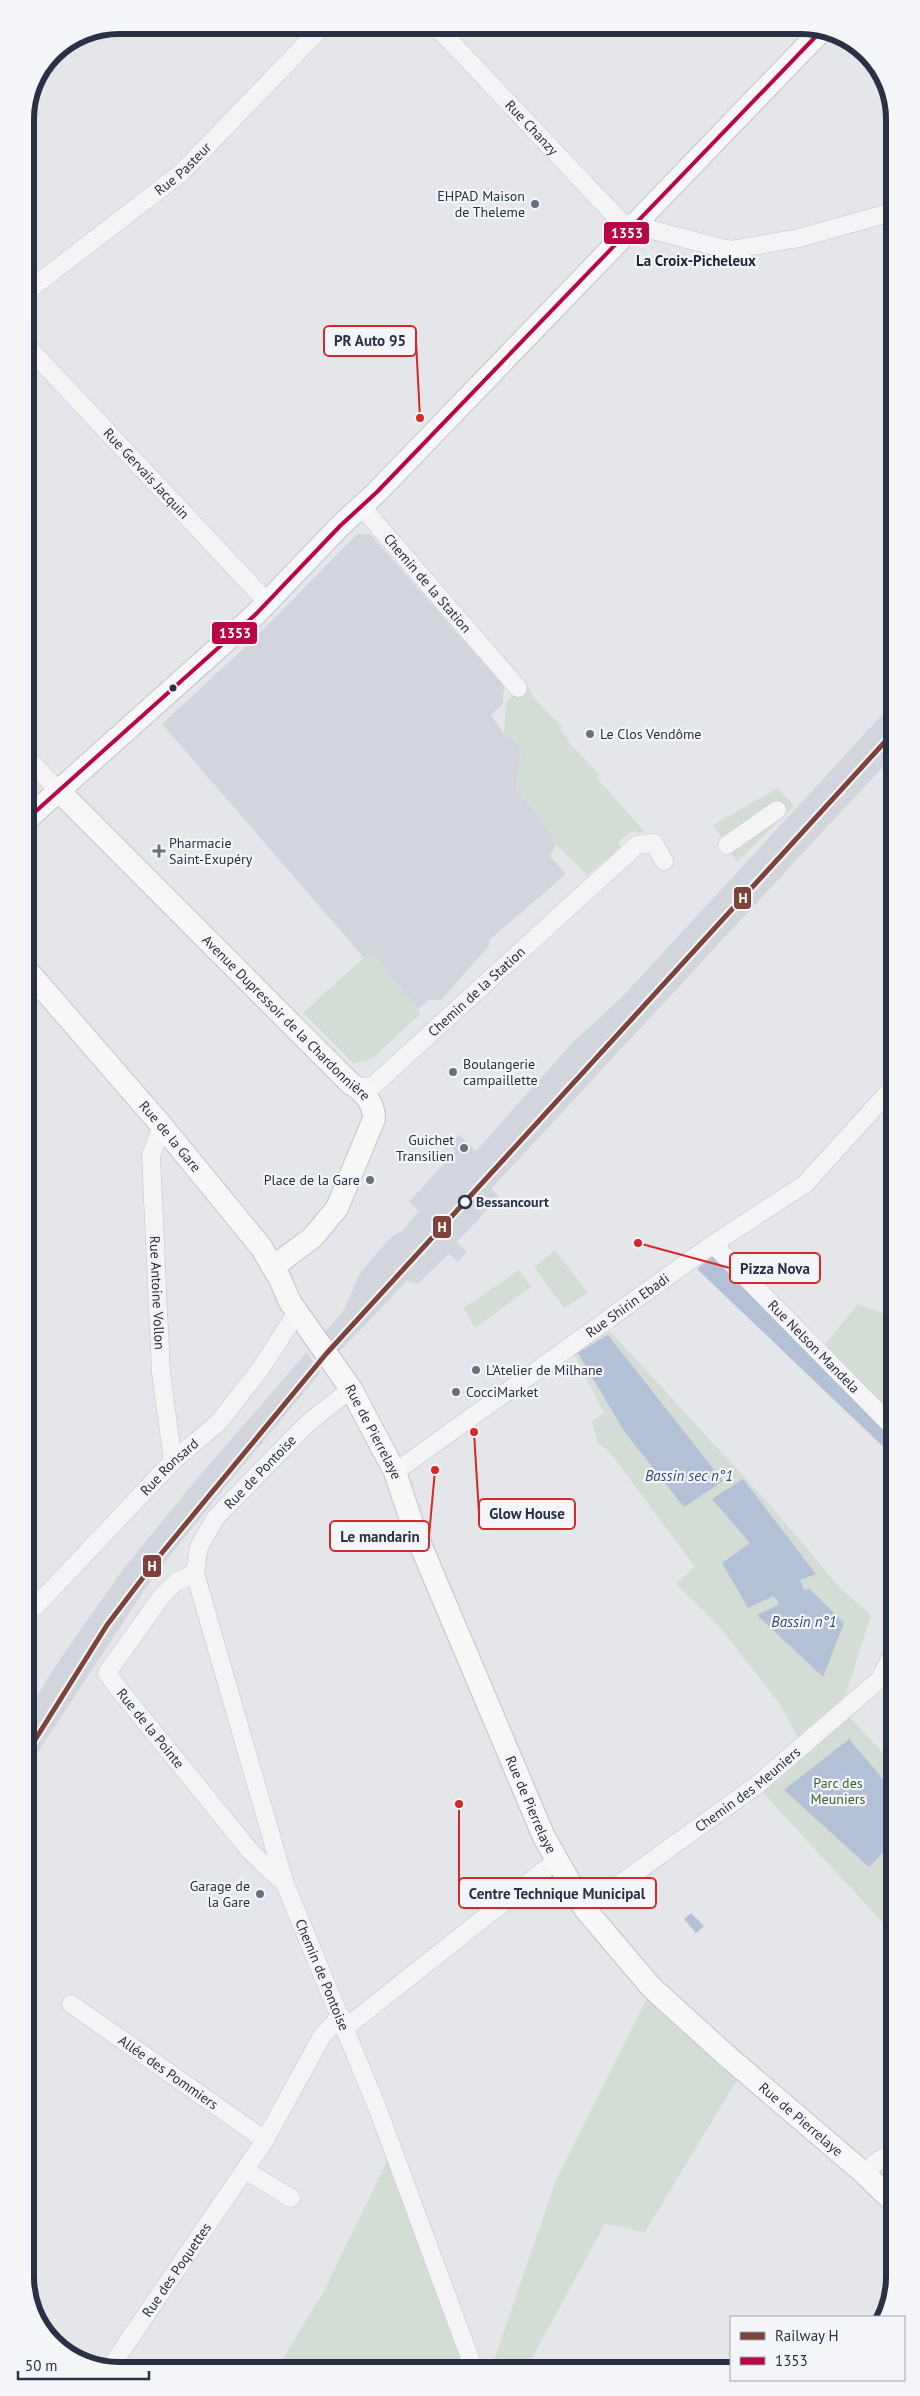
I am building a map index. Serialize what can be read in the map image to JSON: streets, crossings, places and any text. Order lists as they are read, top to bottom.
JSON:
{
  "streets": {
    "main road": ["Avenue Dupressoir de la Chardonnière", "Rue de la Gare", "Rue de Pierrelaye"],
    "street": [
      "Rue Chanzy",
      "Rue Pasteur",
      "Rue Gervais Jacquin",
      "Chemin de la Station",
      "Rue Antoine Vollon",
      "Rue Shirin Ebadi",
      "Rue Nelson Mandela",
      "Rue Ronsard",
      "Rue de Pontoise",
      "Rue de la Pointe",
      "Chemin des Meuniers",
      "Chemin de Pontoise",
      "Allée des Pommiers",
      "Rue des Poquettes"
    ]
  },
  "crossings": [
    ["Chemin de la Station", "Avenue Dupressoir de la Chardonnière"],
    ["Avenue Dupressoir de la Chardonnière", "Rue de la Gare"],
    ["Rue de la Gare", "Rue Antoine Vollon"],
    ["Rue de la Gare", "Rue de Pierrelaye"],
    ["Rue de la Gare", "Rue Ronsard"],
    ["Rue Antoine Vollon", "Rue Ronsard"],
    ["Rue Shirin Ebadi", "Rue Nelson Mandela"],
    ["Rue Shirin Ebadi", "Rue de Pierrelaye"],
    ["Rue de Pierrelaye", "Rue Ronsard"],
    ["Rue de Pierrelaye", "Rue de Pontoise"],
    ["Rue de Pierrelaye", "Chemin des Meuniers"],
    ["Rue de Pierrelaye", "Rue des Poquettes"],
    ["Rue de Pontoise", "Rue de la Pointe"],
    ["Rue de Pontoise", "Chemin de Pontoise"],
    ["Rue de la Pointe", "Chemin de Pontoise"],
    ["Chemin de Pontoise", "Rue des Poquettes"],
    ["Allée des Pommiers", "Rue des Poquettes"]
  ],
  "districts": ["La Croix-Picheleux"],
  "water": ["Bassin sec n°1", "Bassin n°1"],
  "parks": ["Parc des Meuniers"],
  "places": {
    "other": [
      "EHPAD Maison de Theleme",
      "PR Auto 95",
      "Le Clos Vendôme",
      "Boulangerie campaillette",
      "Guichet Transilien",
      "Place de la Gare",
      "Bessancourt",
      "Pizza Nova",
      "L'Atelier de Milhane",
      "CocciMarket",
      "Glow House",
      "Le mandarin",
      "Centre Technique Municipal",
      "Garage de la Gare"
    ],
    "health": ["Pharmacie Saint-Exupéry"]
  },
  "lines": ["transit line 1353", "rail line H"],
  "legend": ["Railway H", "1353"],
  "scale_bar": "50 m"
}
